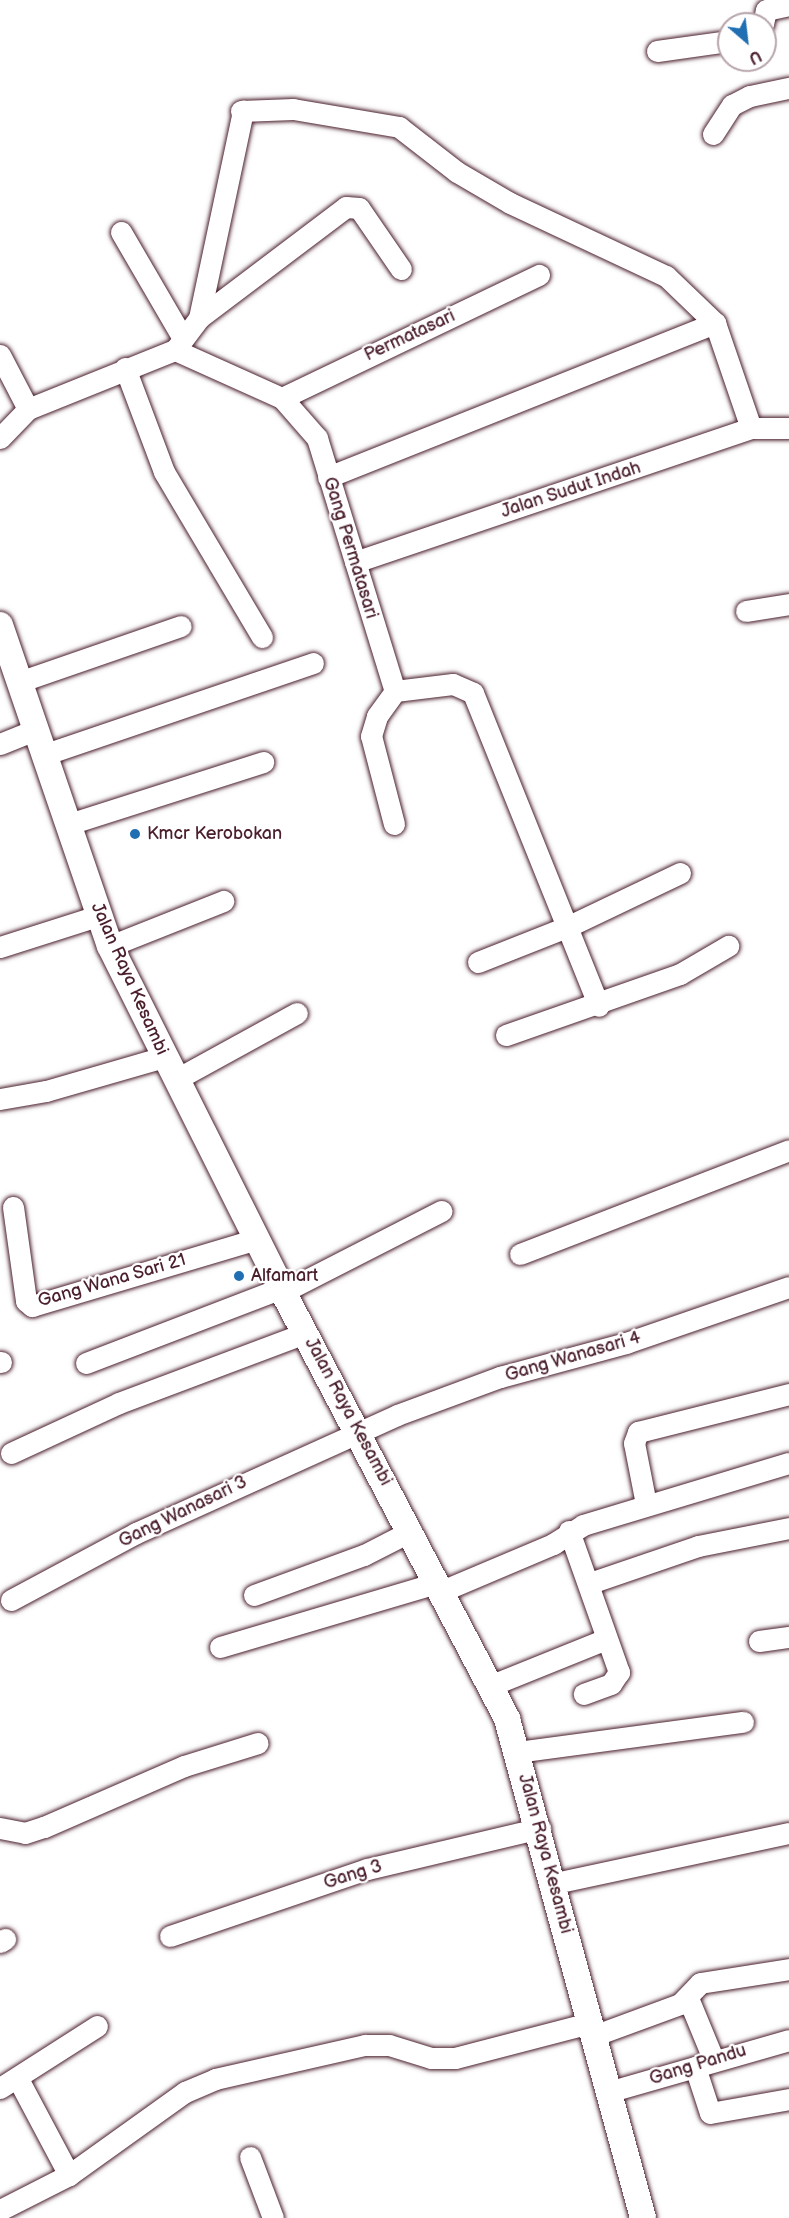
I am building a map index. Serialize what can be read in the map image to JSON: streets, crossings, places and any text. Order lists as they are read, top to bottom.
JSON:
{
  "streets": {
    "street": [
      "Permatasari",
      "Jalan Sudut Indah",
      "Gang Permatasari",
      "Jalan Raya Kesambi",
      "Gang Wana Sari 21",
      "Gang Wanasari 4",
      "Gang Wanasari 3",
      "Gang 3",
      "Gang Pandu"
    ]
  },
  "crossings": [
    ["Permatasari", "Gang Permatasari"],
    ["Jalan Sudut Indah", "Gang Permatasari"],
    ["Jalan Raya Kesambi", "Gang Wana Sari 21"],
    ["Jalan Raya Kesambi", "Gang Wanasari 4"],
    ["Jalan Raya Kesambi", "Gang Wanasari 3"],
    ["Jalan Raya Kesambi", "Gang 3"],
    ["Jalan Raya Kesambi", "Gang Pandu"],
    ["Gang Wanasari 4", "Gang Wanasari 3"]
  ],
  "places": ["Kmcr Kerobokan", "Alfamart"],
  "north": "bottom right"
}
